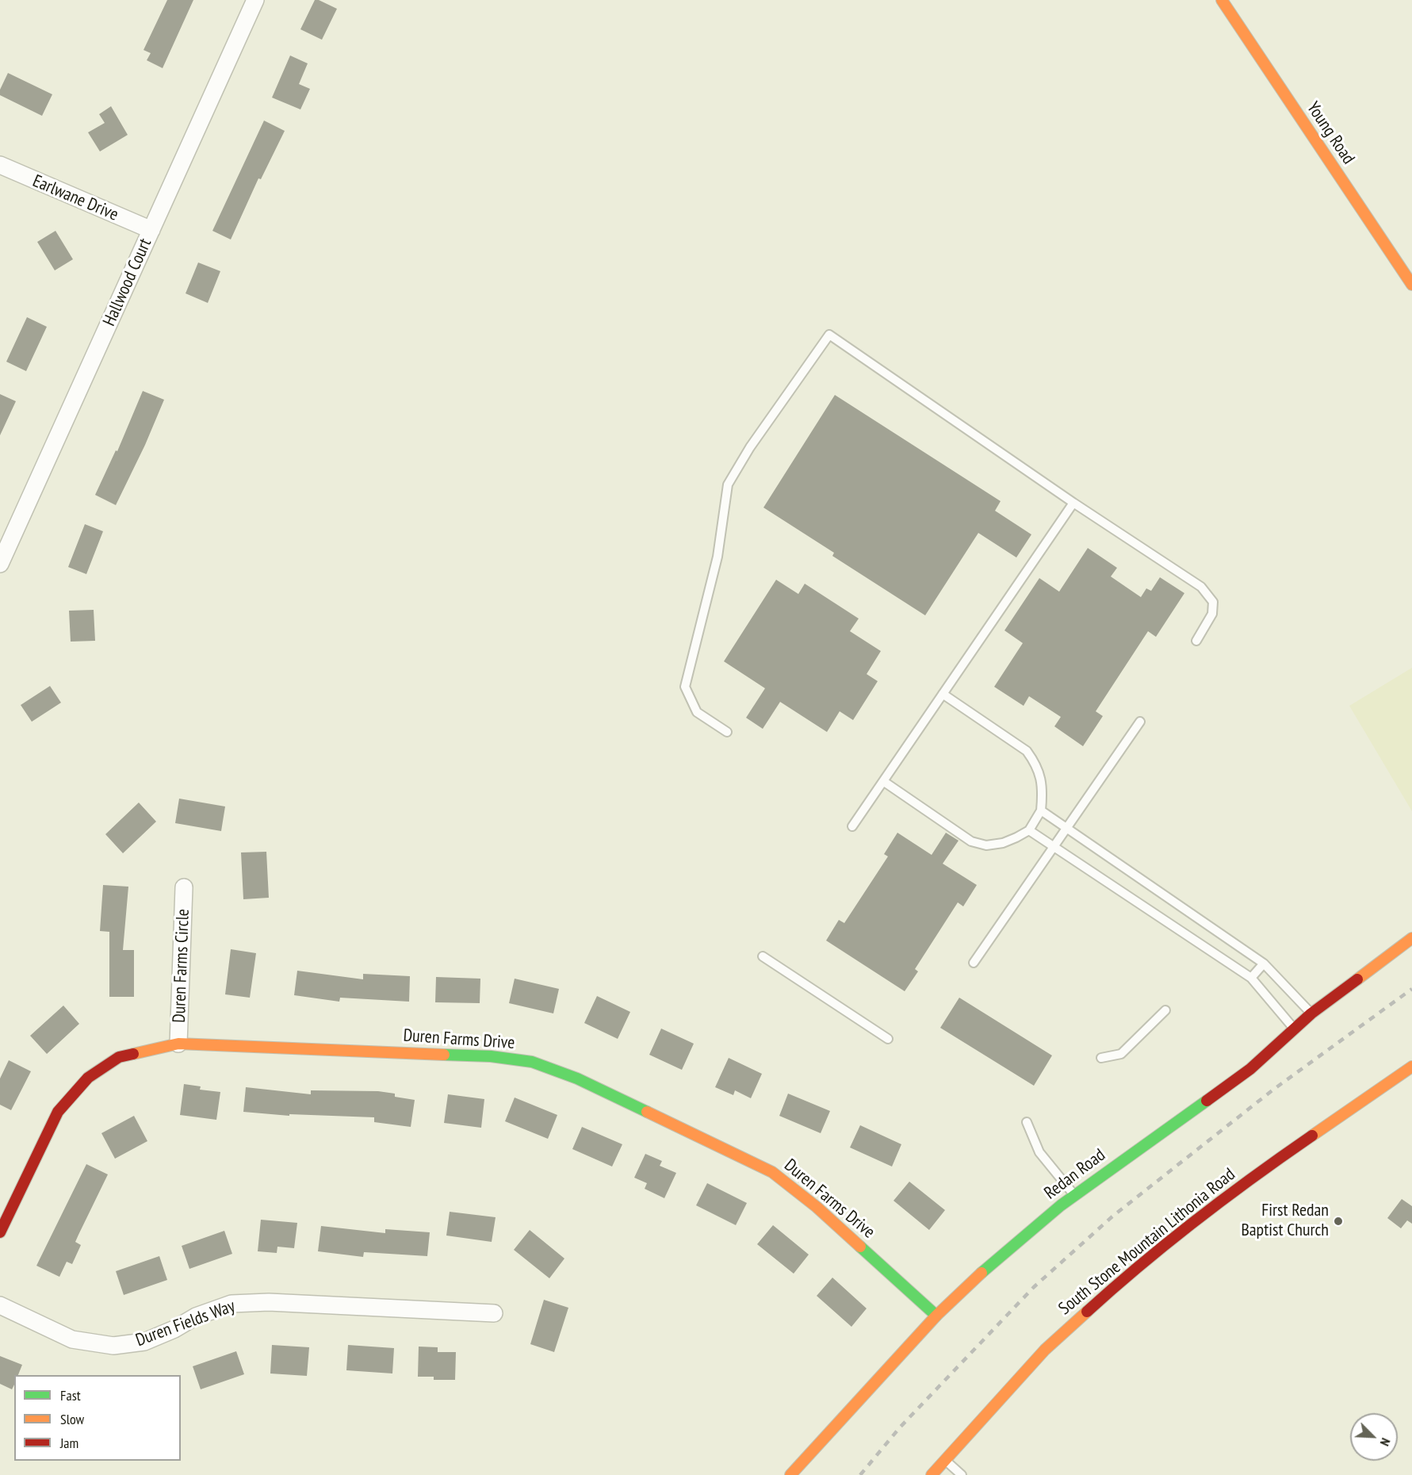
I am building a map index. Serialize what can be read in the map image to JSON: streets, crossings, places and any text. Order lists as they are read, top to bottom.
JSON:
{
  "streets": {
    "main road": [
      "Young Road",
      "Duren Farms Drive",
      "Redan Road",
      "South Stone Mountain Lithonia Road"
    ],
    "street": [
      "Earlwane Drive",
      "Hallwood Court",
      "Duren Farms Circle",
      "Duren Fields Way"
    ]
  },
  "crossings": [
    ["Earlwane Drive", "Hallwood Court"],
    ["Duren Farms Circle", "Duren Farms Drive"],
    ["Duren Farms Drive", "Redan Road"]
  ],
  "places": ["First Redan Baptist Church"],
  "legend": ["Fast", "Slow", "Jam"],
  "north": "bottom right"
}
